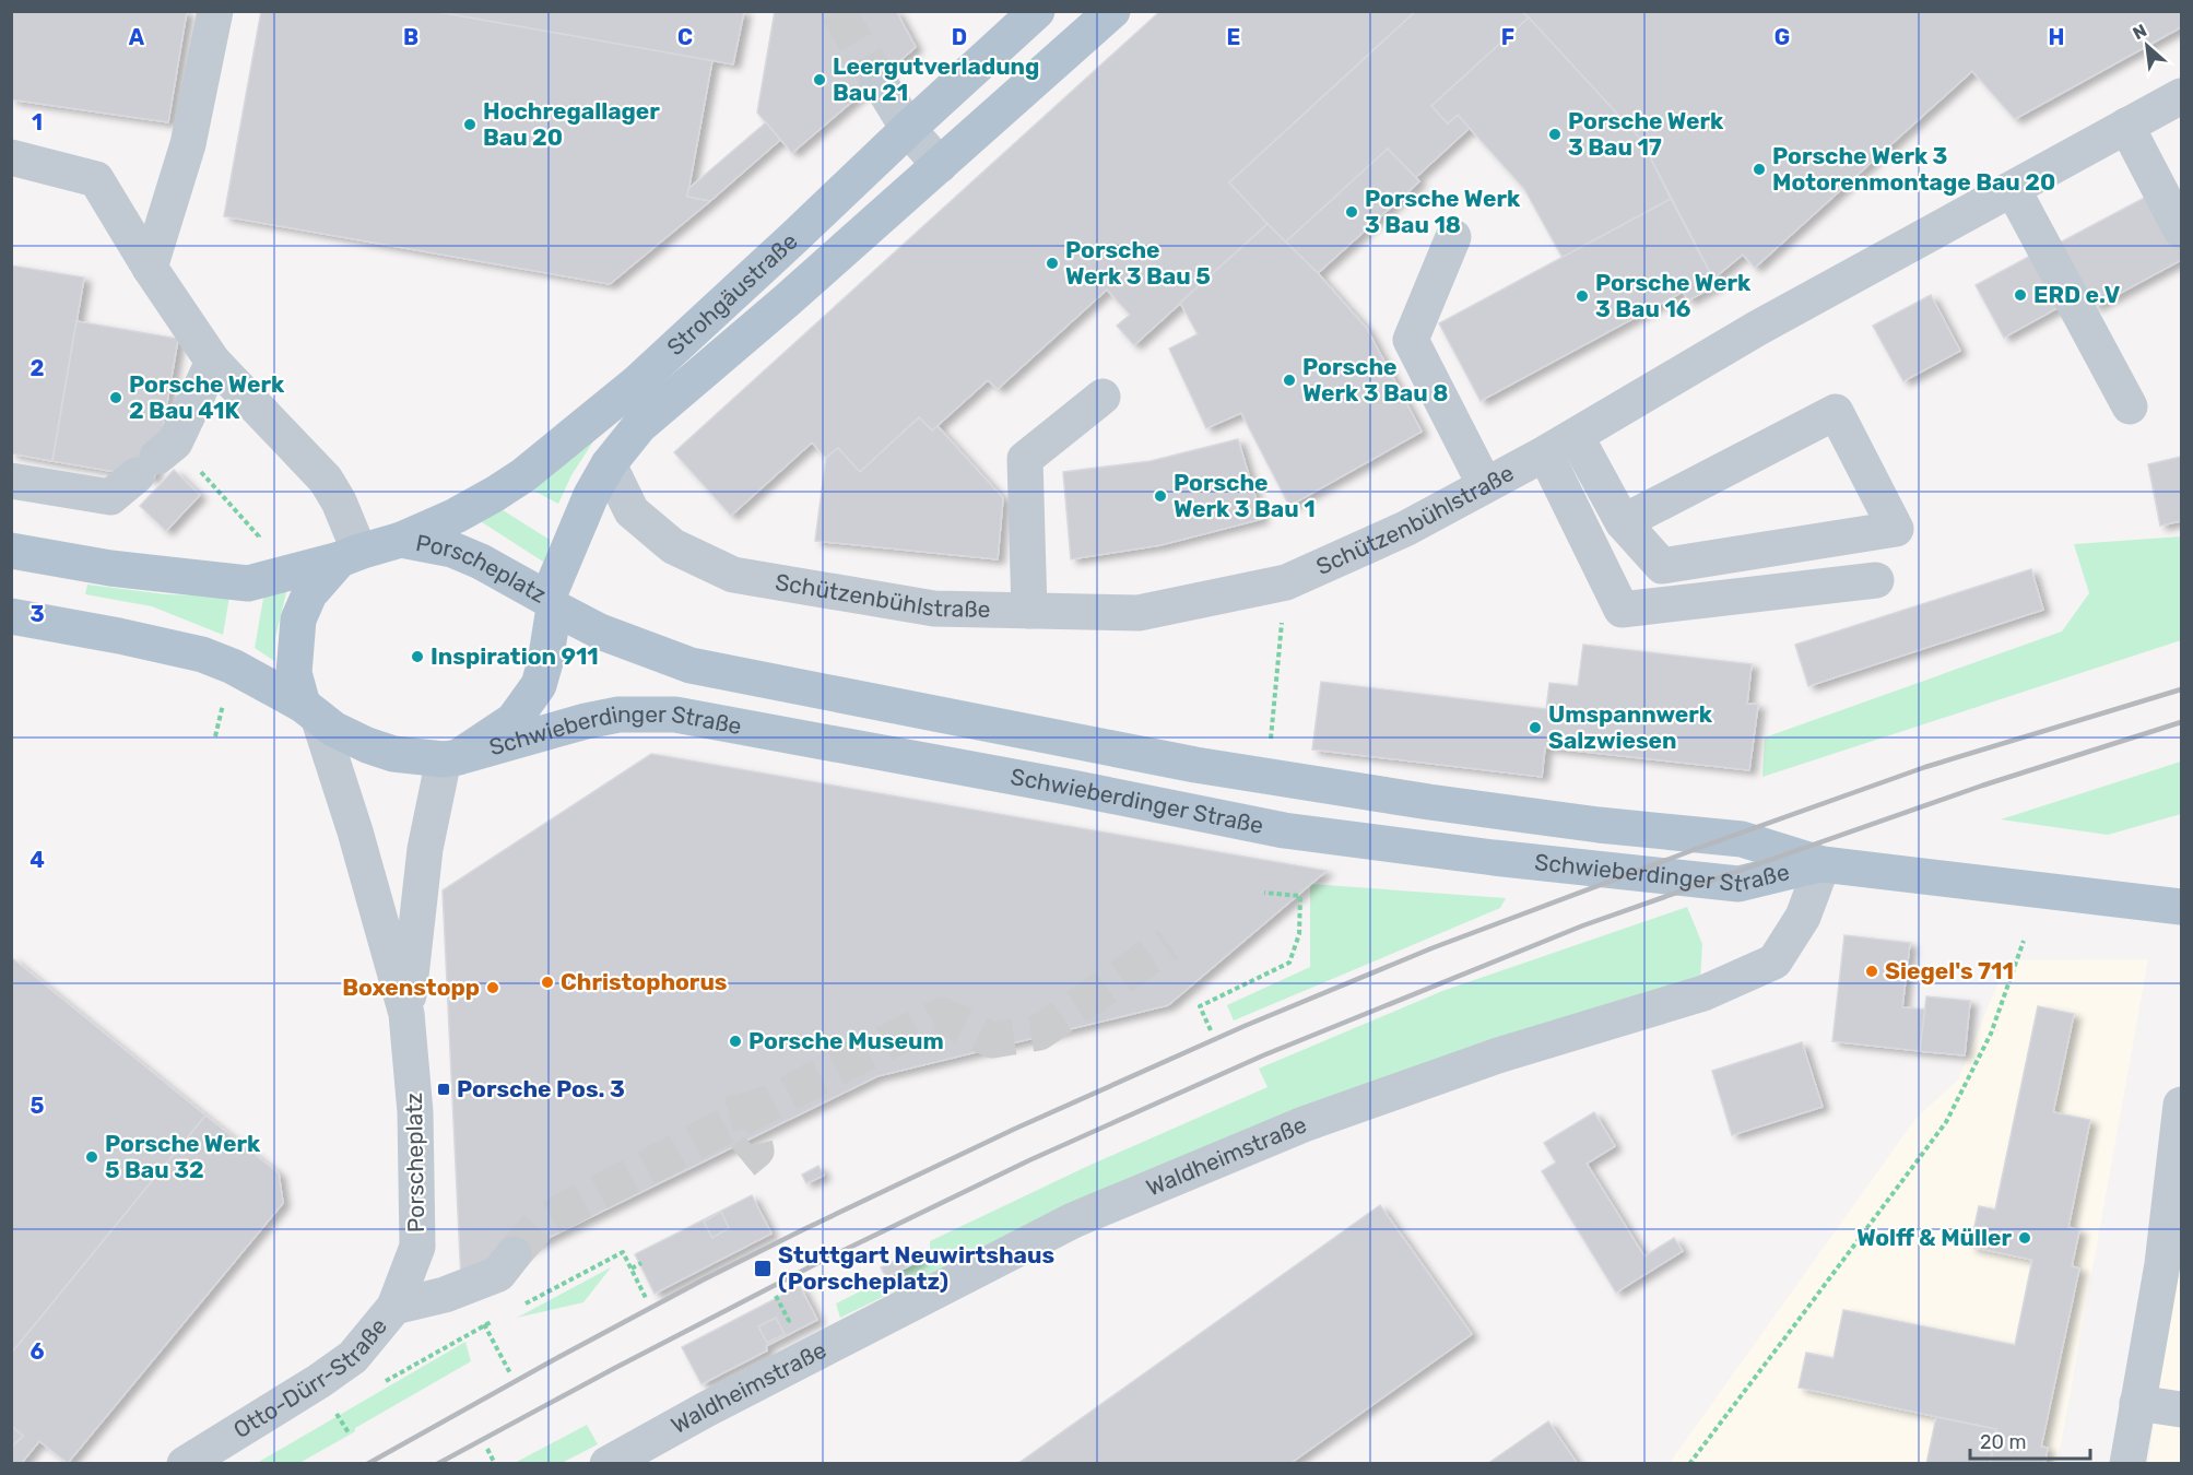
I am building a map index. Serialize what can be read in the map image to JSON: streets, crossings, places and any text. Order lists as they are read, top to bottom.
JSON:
{
  "streets": {
    "main road": ["Strohgäustraße", "Porscheplatz", "Schwieberdinger Straße"],
    "street": ["Schützenbühlstraße", "Waldheimstraße", "Otto-Dürr-Straße"]
  },
  "crossings": [
    ["Strohgäustraße", "Schützenbühlstraße"],
    ["Strohgäustraße", "Porscheplatz"],
    ["Strohgäustraße", "Schwieberdinger Straße"],
    ["Porscheplatz", "Schwieberdinger Straße"],
    ["Porscheplatz", "Otto-Dürr-Straße"],
    ["Schwieberdinger Straße", "Waldheimstraße"]
  ],
  "places": {
    "other": [
      "Leergutverladung Bau 21",
      "Hochregallager Bau 20",
      "Porsche Werk 3 Bau 17",
      "Porsche Werk 3 Motorenmontage Bau 20",
      "Porsche Werk 3 Bau 18",
      "Porsche Werk 3 Bau 5",
      "ERD e.V",
      "Porsche Werk 3 Bau 16",
      "Porsche Werk 3 Bau 8",
      "Porsche Werk 2 Bau 41K",
      "Porsche Werk 3 Bau 1",
      "Inspiration 911",
      "Umspannwerk Salzwiesen",
      "Siegel's 711",
      "Christophorus",
      "Boxenstopp",
      "Porsche Museum",
      "Porsche Werk 5 Bau 32",
      "Wolff & Müller"
    ],
    "transit": ["Porsche Pos. 3", "Stuttgart Neuwirtshaus (Porscheplatz)"]
  },
  "scale_bar": "20 m",
  "north": "top left",
  "grid": {
    "columns": [
      "A",
      "B",
      "C",
      "D",
      "E",
      "F",
      "G",
      "H"
    ],
    "rows": [
      "1",
      "2",
      "3",
      "4",
      "5",
      "6"
    ]
  }
}
